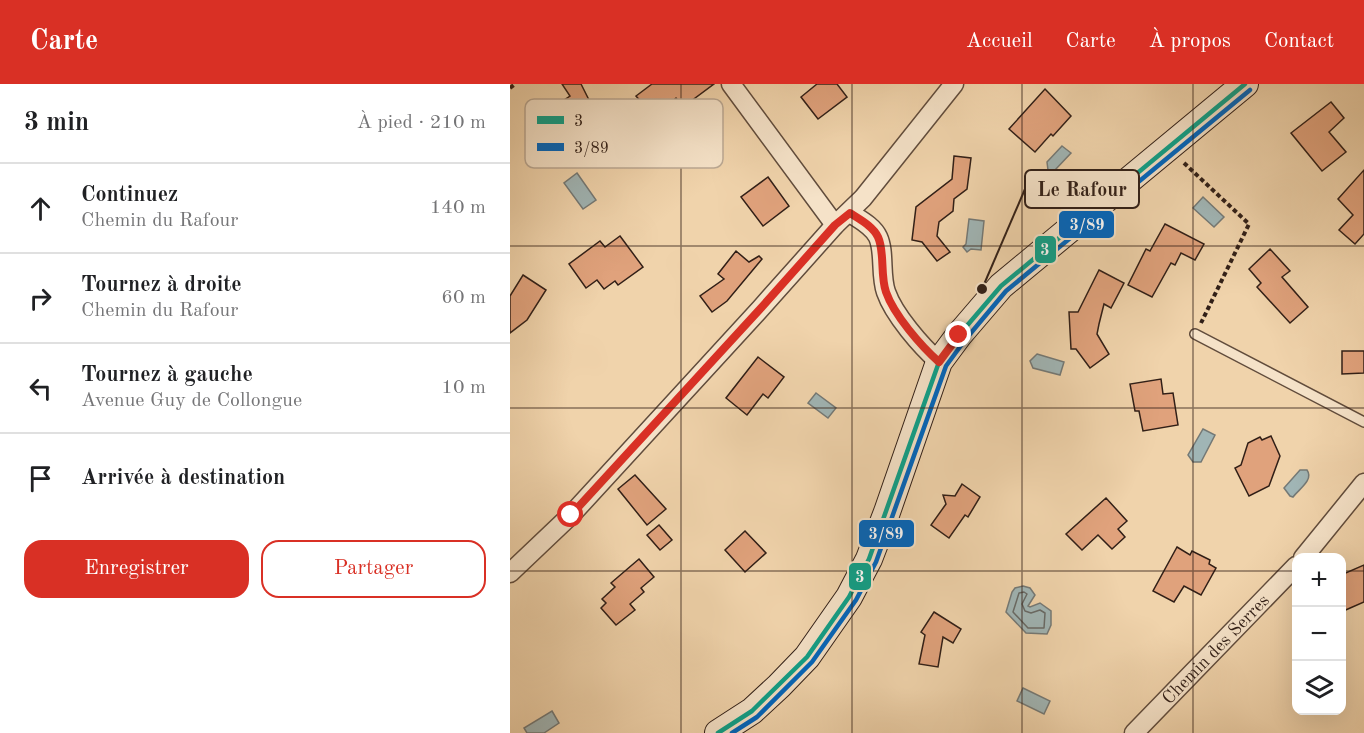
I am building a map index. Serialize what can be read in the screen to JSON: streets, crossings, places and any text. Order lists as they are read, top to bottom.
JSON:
{
  "streets": {
    "street": ["Chemin des Serres"]
  },
  "places": ["Le Rafour"],
  "lines": ["transit line 3", "transit line 3/89"],
  "legend": ["3", "3/89"],
  "page": {
    "header": "Carte",
    "nav": [
      "Accueil",
      "Carte",
      "À propos",
      "Contact"
    ],
    "heading": ["3 min", "À pied · 210 m"],
    "list": [
      ["Continuez", "Chemin du Rafour", "140 m"],
      ["Tournez à droite", "Chemin du Rafour", "60 m"],
      ["Tournez à gauche", "Avenue Guy de Collongue", "10 m"],
      "Arrivée à destination"
    ],
    "buttons": ["Enregistrer", "Partager"],
    "map_buttons": ["+", "−"]
  }
}
